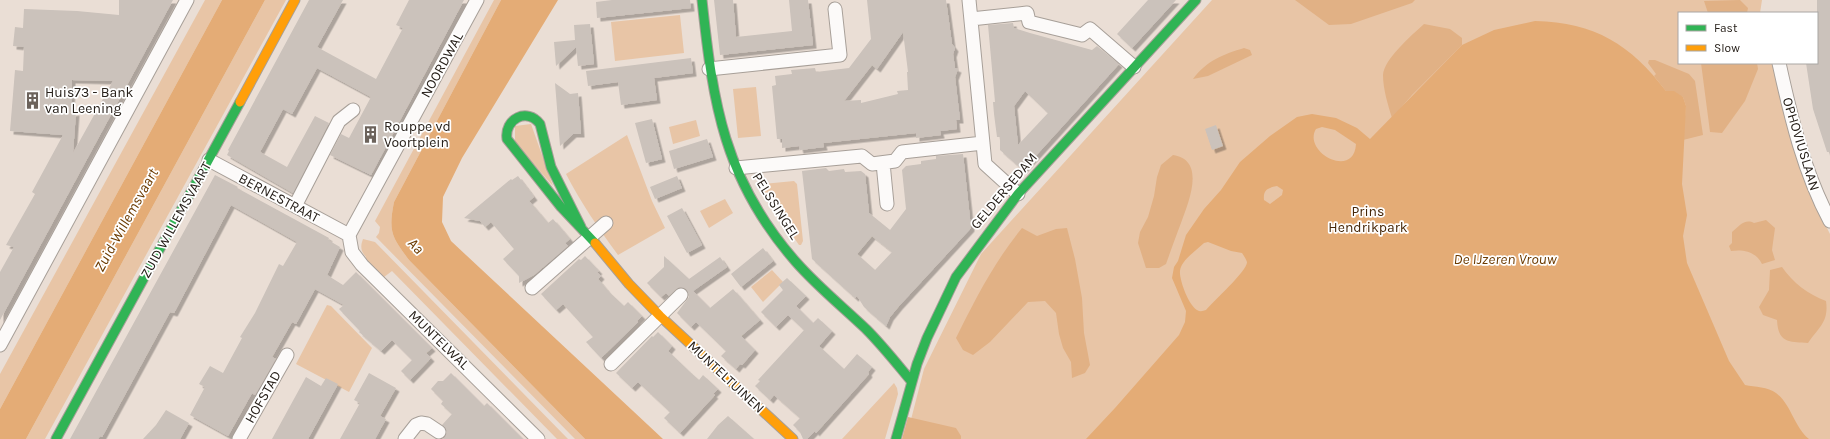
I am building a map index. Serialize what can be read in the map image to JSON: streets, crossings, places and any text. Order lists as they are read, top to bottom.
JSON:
{
  "streets": {
    "street": [
      "NOORDWAL",
      "OPHOVIUSLAAN",
      "GELDERSEDAM",
      "BERNESTRAAT",
      "PELSSINGEL",
      "ZUID WILLEMSVAART",
      "MUNTELWAL",
      "MUNTELTUINEN",
      "HOFSTAD"
    ]
  },
  "crossings": [
    ["NOORDWAL", "BERNESTRAAT"],
    ["NOORDWAL", "MUNTELWAL"],
    ["GELDERSEDAM", "PELSSINGEL"],
    ["BERNESTRAAT", "ZUID WILLEMSVAART"],
    ["BERNESTRAAT", "MUNTELWAL"]
  ],
  "water": ["Zuid-Willemsvaart", "Aa", "De IJzeren Vrouw"],
  "parks": ["Prins Hendrikpark"],
  "places": {
    "building": ["Huis73 - Bank van Leening", "Rouppe vd Voortplein"]
  },
  "legend": ["Fast", "Slow"]
}
